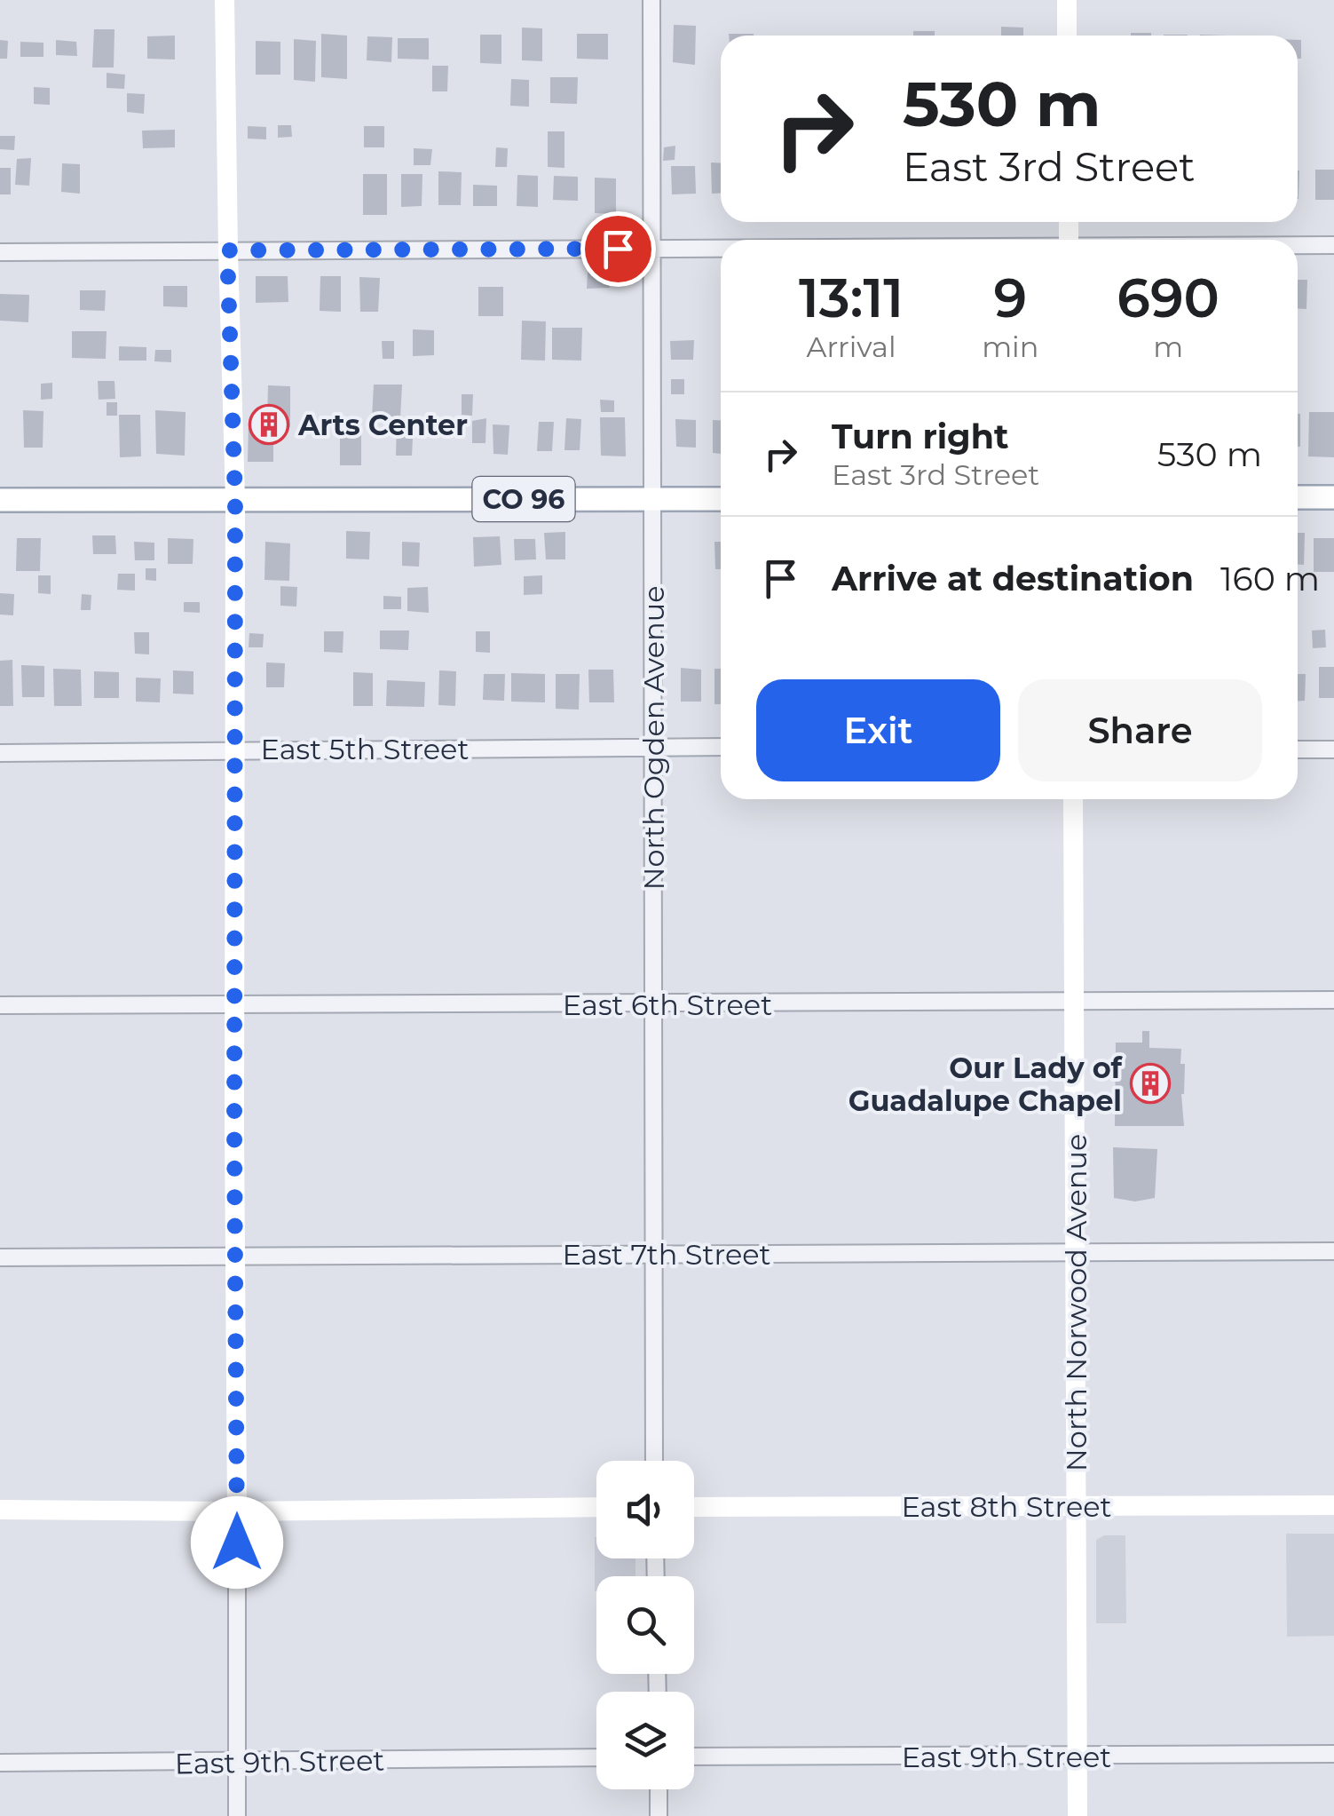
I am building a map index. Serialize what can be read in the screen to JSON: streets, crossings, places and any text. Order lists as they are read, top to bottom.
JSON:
{
  "streets": {
    "main road": ["CO 96"],
    "street": [
      "North Ogden Avenue",
      "East 5th Street",
      "East 6th Street",
      "East 7th Street",
      "North Norwood Avenue",
      "East 8th Street",
      "East 9th Street"
    ]
  },
  "crossings": [
    ["CO 96", "North Ogden Avenue"],
    ["North Ogden Avenue", "East 5th Street"],
    ["North Ogden Avenue", "East 6th Street"],
    ["North Ogden Avenue", "East 7th Street"],
    ["East 6th Street", "North Norwood Avenue"],
    ["East 7th Street", "North Norwood Avenue"],
    ["North Norwood Avenue", "East 8th Street"],
    ["North Norwood Avenue", "East 9th Street"]
  ],
  "places": {
    "building": ["Arts Center", "Our Lady of Guadalupe Chapel"]
  },
  "page": {
    "turn": ["530 m", "East 3rd Street"],
    "eta": [
      "13:11",
      "Arrival",
      "9",
      "min",
      "690",
      "m"
    ],
    "list": [
      {
        "name": "Turn right",
        "note": "East 3rd Street",
        "value": "530 m"
      },
      {
        "name": "Arrive at destination",
        "value": "160 m"
      }
    ],
    "buttons": ["Exit", "Share"]
  }
}
